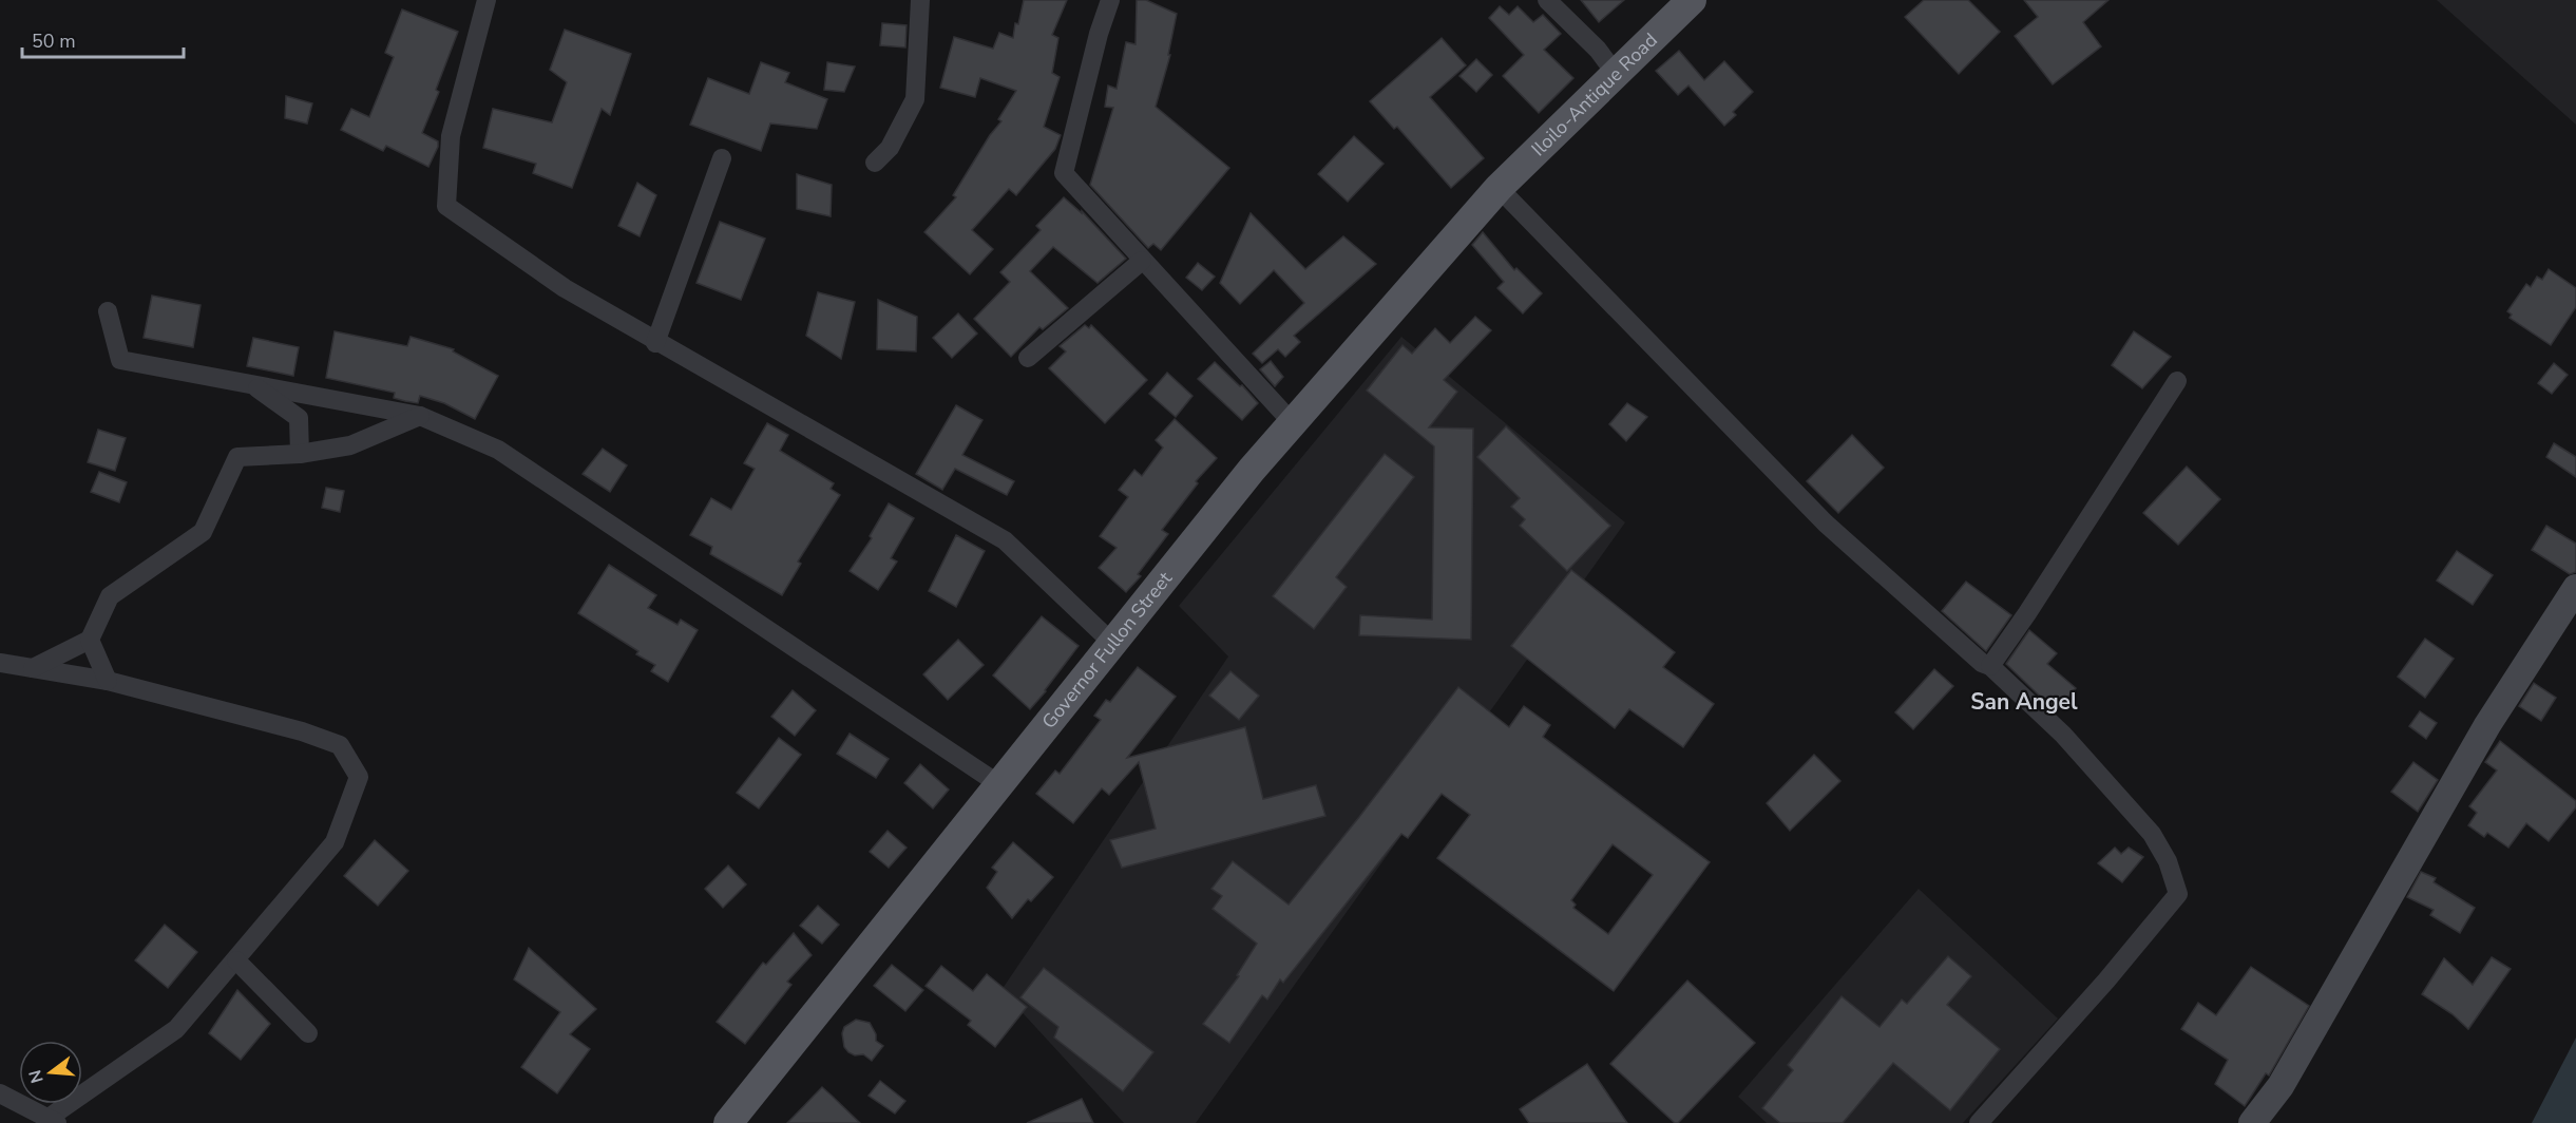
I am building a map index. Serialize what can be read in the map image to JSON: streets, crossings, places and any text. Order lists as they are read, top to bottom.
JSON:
{
  "streets": {
    "main road": ["Iloilo-Antique Road", "Governor Fullon Street"]
  },
  "crossings": [
    ["Iloilo-Antique Road", "Governor Fullon Street"]
  ],
  "districts": ["San Angel"],
  "scale_bar": "50 m",
  "north": "left"
}
